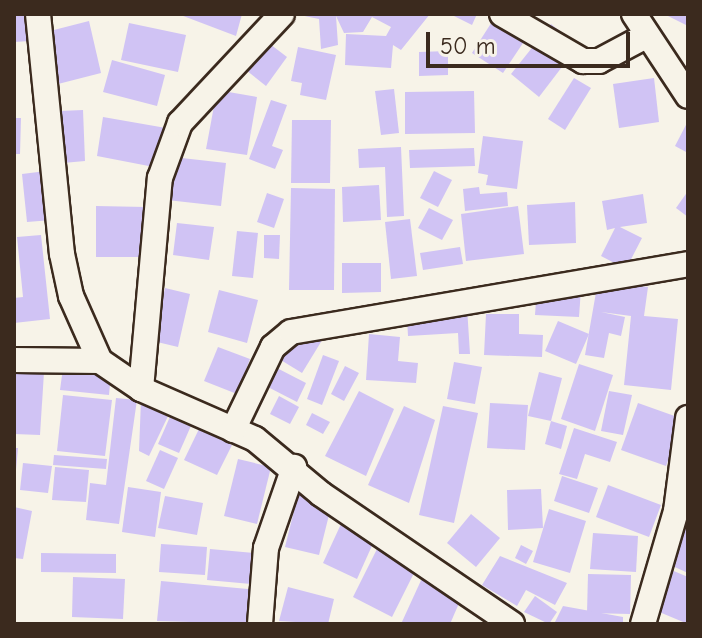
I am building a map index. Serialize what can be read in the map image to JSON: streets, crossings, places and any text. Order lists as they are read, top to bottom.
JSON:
{
  "scale_bar": "50 m"
}
